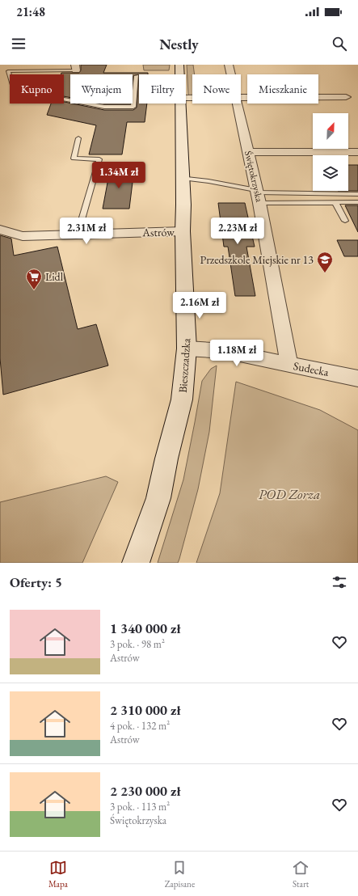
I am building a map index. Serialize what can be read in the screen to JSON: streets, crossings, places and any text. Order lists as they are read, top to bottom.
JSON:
{
  "streets": {
    "street": [
      "Świętokrzyska",
      "Astrów",
      "Bieszczadzka",
      "Sudecka"
    ]
  },
  "crossings": [
    ["Świętokrzyska", "Sudecka"],
    ["Astrów", "Bieszczadzka"],
    ["Bieszczadzka", "Sudecka"]
  ],
  "parks": ["POD Zorza"],
  "places": {
    "school or university": ["Przedszkole Miejskie nr 13"],
    "supermarket": ["Lidl"]
  },
  "north": "top right",
  "page": {
    "status": "21:48",
    "header": "Nestly",
    "chip": [
      "Kupno",
      "Wynajem",
      "Filtry",
      "Nowe",
      "Mieszkanie"
    ],
    "price": [
      "1.34M zł",
      "2.31M zł",
      "2.23M zł",
      "2.16M zł",
      "1.18M zł"
    ],
    "heading": "Oferty: 5",
    "list": [
      {
        "name": "1 340 000 zł",
        "note": "3 pok. · 98 m² · Astrów"
      },
      {
        "name": "2 310 000 zł",
        "note": "4 pok. · 132 m² · Astrów"
      },
      {
        "name": "2 230 000 zł",
        "note": "3 pok. · 113 m² · Świętokrzyska"
      }
    ],
    "tabs": ["Mapa", "Zapisane", "Start"]
  }
}
